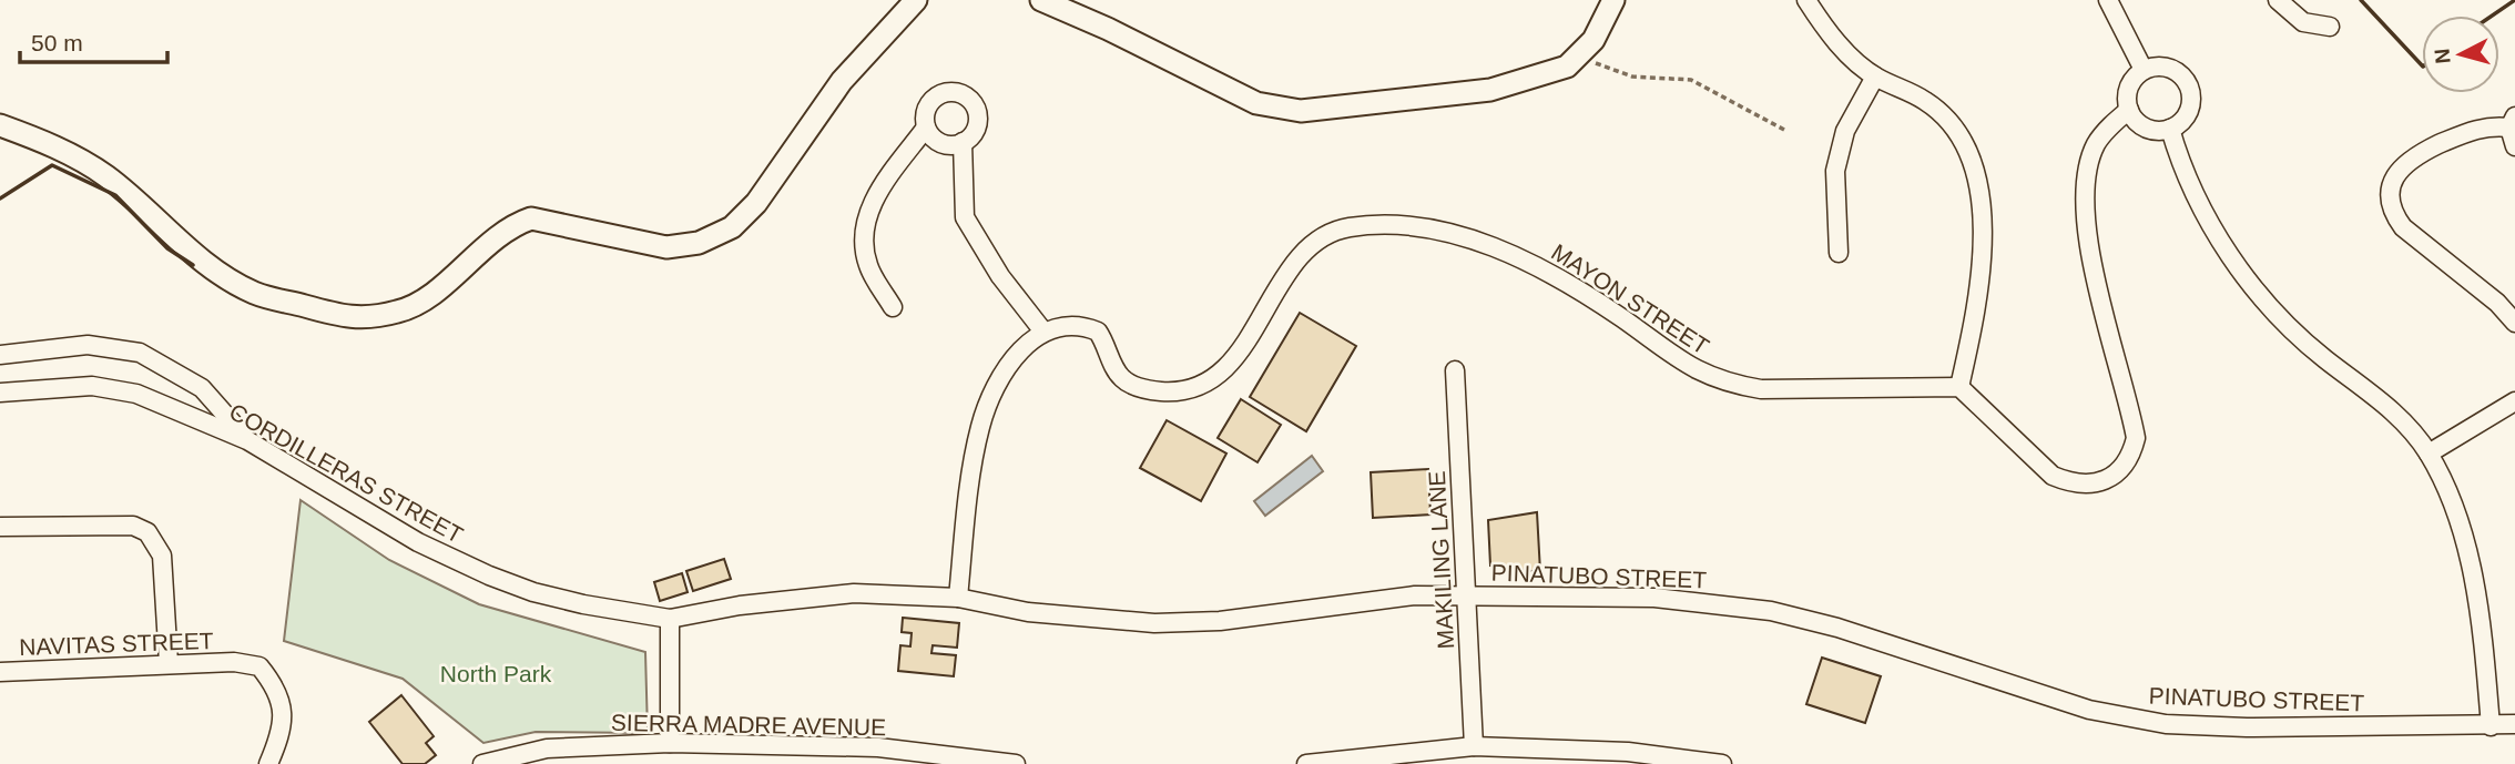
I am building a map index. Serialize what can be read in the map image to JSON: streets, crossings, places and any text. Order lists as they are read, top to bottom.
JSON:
{
  "streets": {
    "street": [
      "MAYON STREET",
      "CORDILLERAS STREET",
      "MAKILING LANE",
      "PINATUBO STREET",
      "NAVITAS STREET",
      "SIERRA MADRE AVENUE"
    ]
  },
  "crossings": [
    ["CORDILLERAS STREET", "PINATUBO STREET"],
    ["MAKILING LANE", "PINATUBO STREET"]
  ],
  "parks": ["North Park"],
  "scale_bar": "50 m",
  "north": "left"
}
